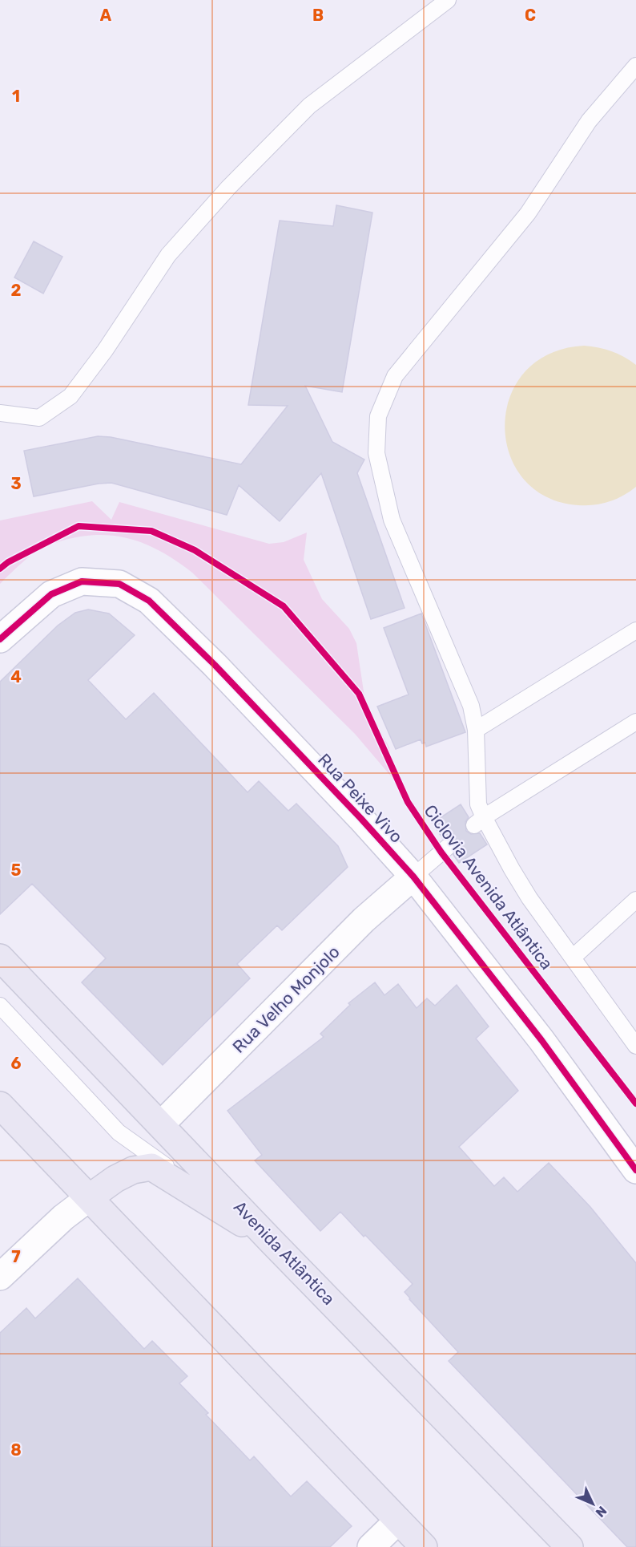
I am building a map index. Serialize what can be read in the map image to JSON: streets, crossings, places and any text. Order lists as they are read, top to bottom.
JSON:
{
  "streets": {
    "main road": ["Avenida Atlântica"],
    "street": ["Rua Peixe Vivo", "Rua Velho Monjolo"],
    "cycle path": ["Ciclovia Avenida Atlântica"]
  },
  "crossings": [
    ["Rua Peixe Vivo", "Rua Velho Monjolo"],
    ["Rua Velho Monjolo", "Avenida Atlântica"]
  ],
  "north": "bottom right",
  "grid": {
    "columns": ["A", "B", "C"],
    "rows": [
      "1",
      "2",
      "3",
      "4",
      "5",
      "6",
      "7",
      "8"
    ]
  }
}
